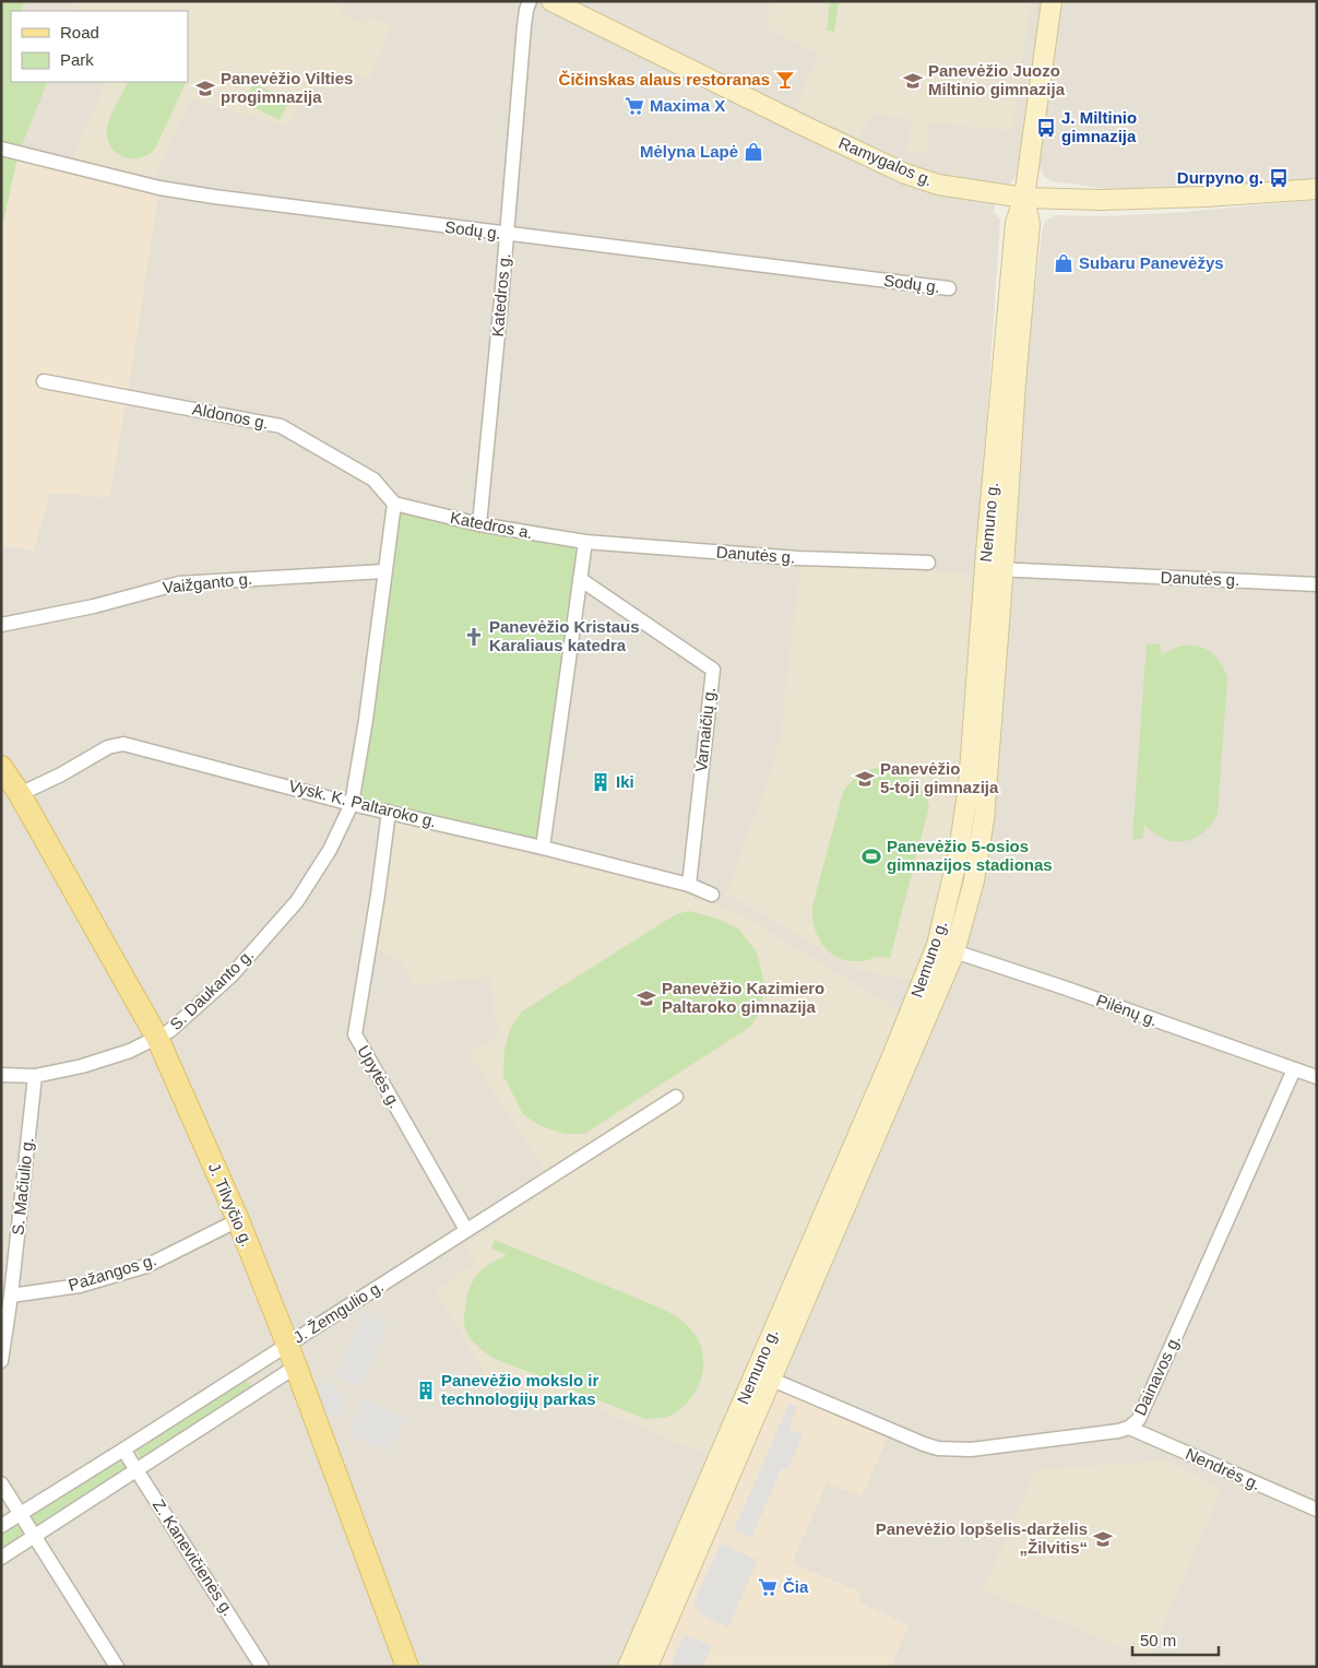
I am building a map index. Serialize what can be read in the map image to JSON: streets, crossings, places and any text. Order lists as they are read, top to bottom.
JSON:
{
  "streets": {
    "main road": ["Ramygalos g.", "Nemuno g.", "J. Tilvyčio g."],
    "street": [
      "Sodų g.",
      "Katedros g.",
      "Aldonos g.",
      "Katedros a.",
      "Danutės g.",
      "Vaižganto g.",
      "Varnaičių g.",
      "Vysk. K. Paltaroko g.",
      "S. Daukanto g.",
      "Pilėnų g.",
      "Upytės g.",
      "S. Mačiulio g.",
      "Pažangos g.",
      "J. Žemgulio g.",
      "Dainavos g.",
      "Nendrės g.",
      "Z. Kanevičienės g."
    ]
  },
  "crossings": [
    ["Ramygalos g.", "Nemuno g."],
    ["Sodų g.", "Katedros g."],
    ["Katedros g.", "Katedros a."],
    ["Aldonos g.", "Katedros a."],
    ["Nemuno g.", "Danutės g."],
    ["Nemuno g.", "Pilėnų g."],
    ["Nemuno g.", "Dainavos g."],
    ["Katedros a.", "Danutės g."],
    ["Varnaičių g.", "Vysk. K. Paltaroko g."],
    ["Vysk. K. Paltaroko g.", "S. Daukanto g."],
    ["Vysk. K. Paltaroko g.", "Upytės g."],
    ["Vysk. K. Paltaroko g.", "J. Tilvyčio g."],
    ["S. Daukanto g.", "S. Mačiulio g."],
    ["S. Daukanto g.", "J. Tilvyčio g."],
    ["Pilėnų g.", "Dainavos g."],
    ["Upytės g.", "J. Žemgulio g."],
    ["S. Mačiulio g.", "Pažangos g."],
    ["J. Tilvyčio g.", "Pažangos g."],
    ["J. Tilvyčio g.", "J. Žemgulio g."],
    ["J. Žemgulio g.", "Z. Kanevičienės g."],
    ["Dainavos g.", "Nendrės g."]
  ],
  "places": {
    "bar": ["Čičinskas alaus restoranas"],
    "school or university": [
      "Panevėžio Juozo Miltinio gimnazija",
      "Panevėžio Vilties progimnazija",
      "Panevėžio 5-toji gimnazija",
      "Panevėžio Kazimiero Paltaroko gimnazija",
      "Panevėžio lopšelis-darželis „Žilvitis“"
    ],
    "supermarket": ["Maxima X", "Čia"],
    "bus stop": ["J. Miltinio gimnazija", "Durpyno g."],
    "shop": ["Mėlyna Lapė", "Subaru Panevėžys"],
    "church": ["Panevėžio Kristaus Karaliaus katedra"],
    "building": ["Iki", "Panevėžio mokslo ir technologijų parkas"],
    "sports": ["Panevėžio 5-osios gimnazijos stadionas"]
  },
  "legend": ["Road", "Park"],
  "scale_bar": "50 m"
}
